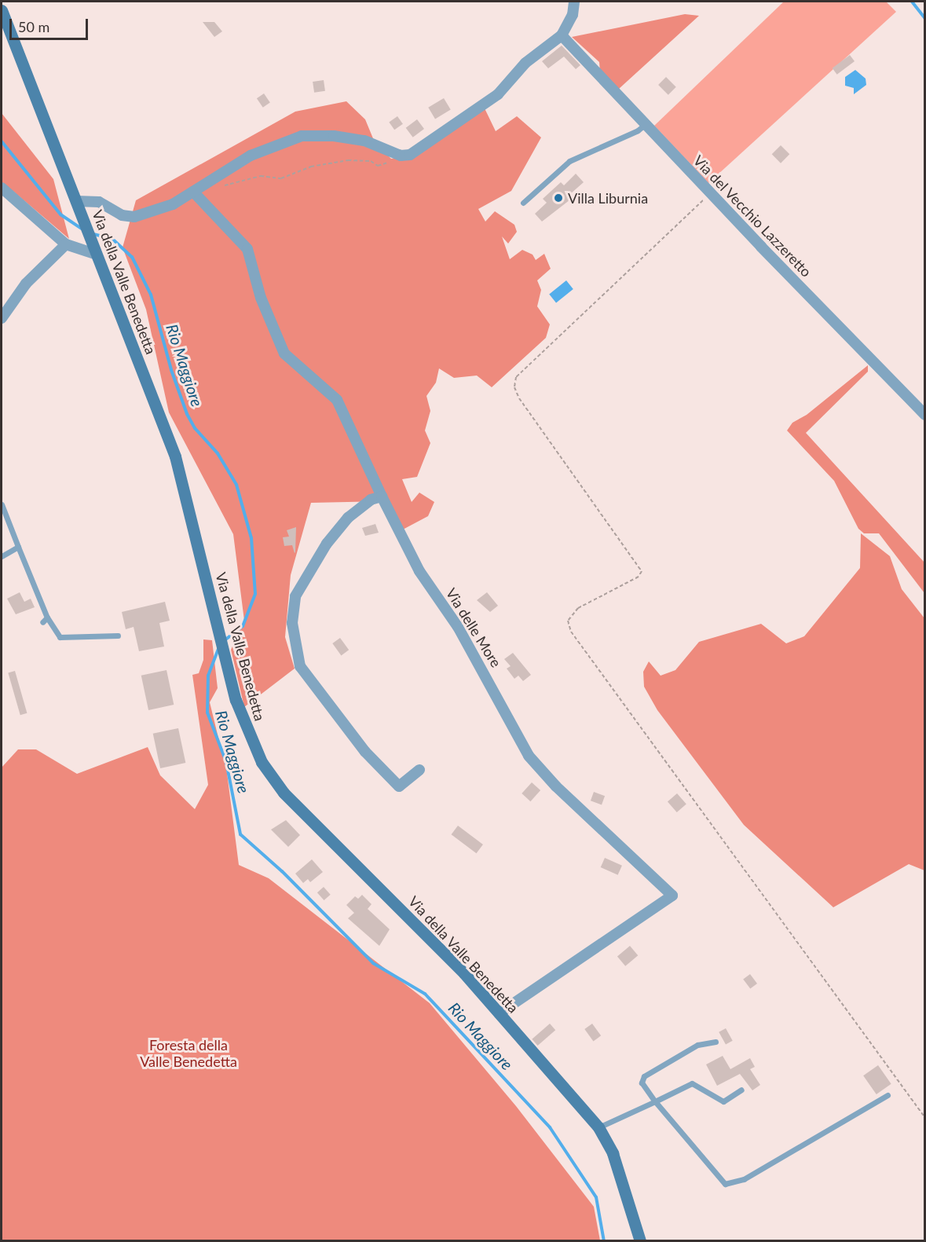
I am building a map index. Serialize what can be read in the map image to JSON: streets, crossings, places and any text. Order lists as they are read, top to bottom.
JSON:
{
  "streets": {
    "main road": ["Via della Valle Benedetta"],
    "street": ["Via del Vecchio Lazzeretto", "Via delle More"]
  },
  "crossings": [
    ["Via della Valle Benedetta", "Via delle More"]
  ],
  "water": ["Rio Maggiore"],
  "parks": ["Foresta della Valle Benedetta"],
  "places": ["Villa Liburnia"],
  "scale_bar": "50 m"
}
